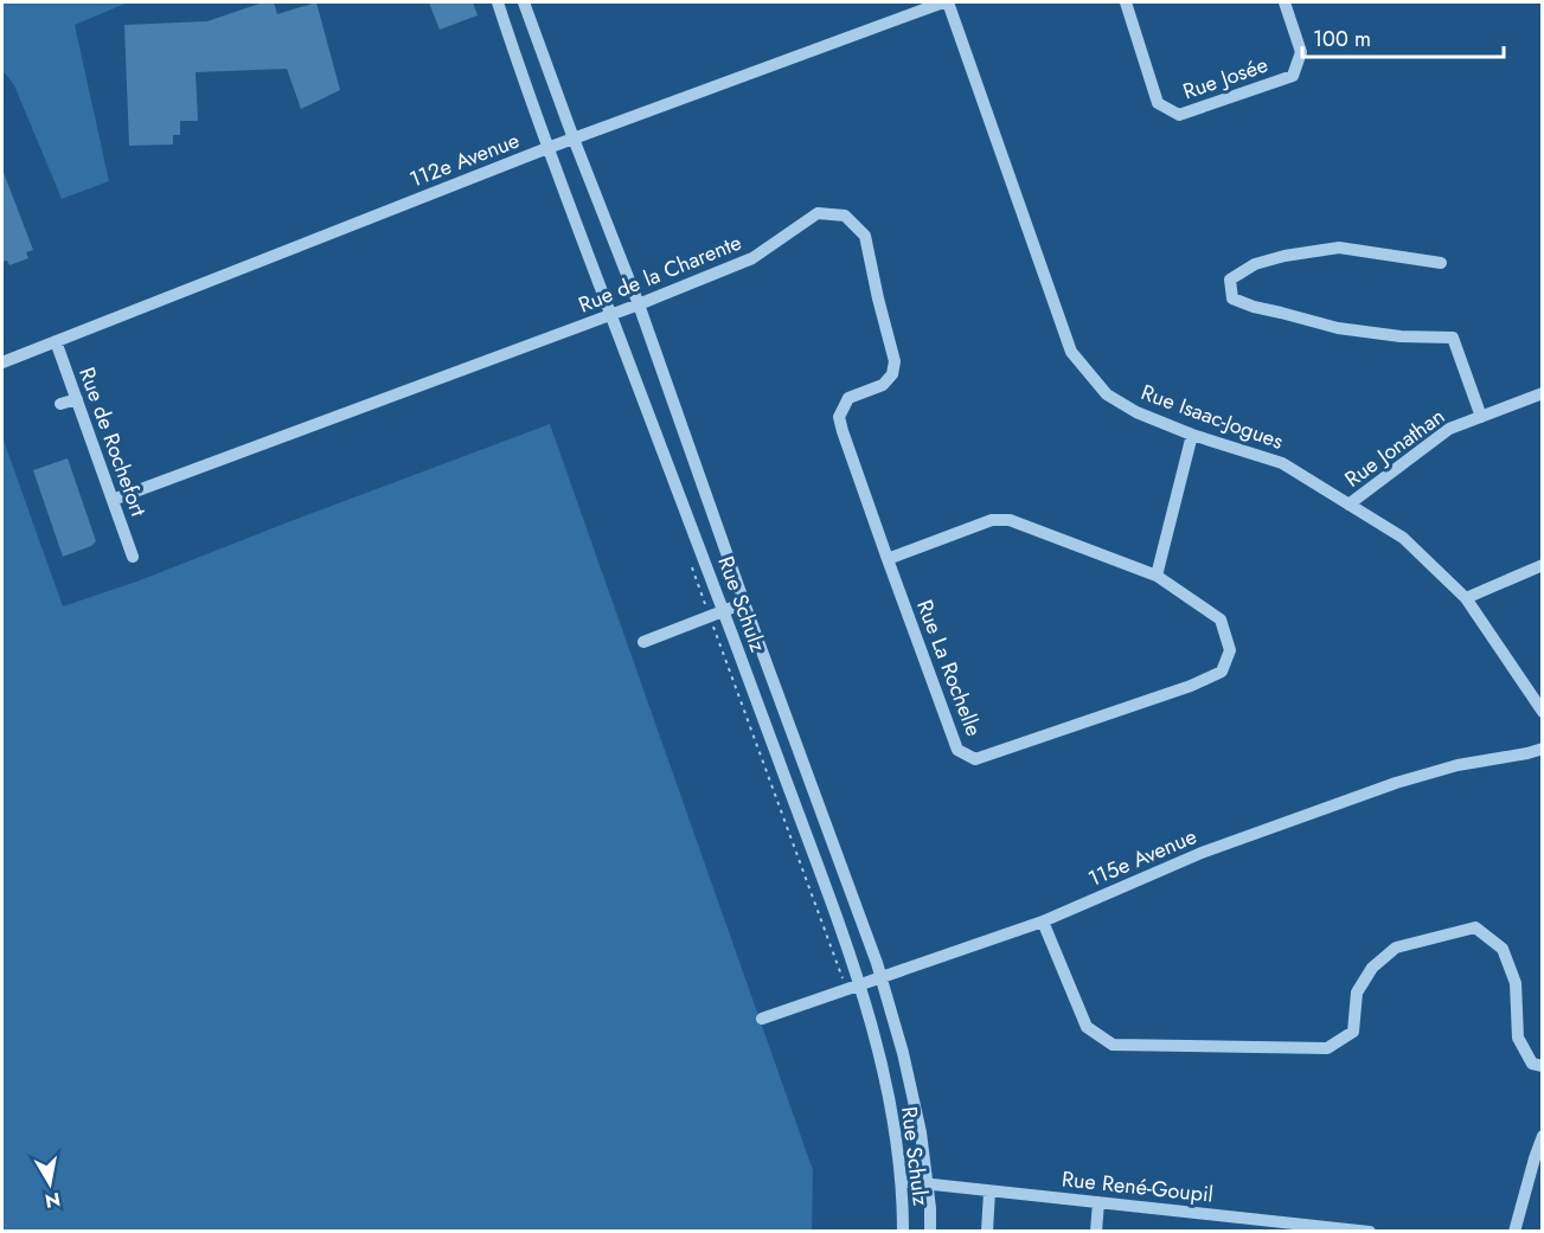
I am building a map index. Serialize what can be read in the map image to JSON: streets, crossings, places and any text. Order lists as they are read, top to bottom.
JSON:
{
  "streets": {
    "street": [
      "Rue Josée",
      "112e Avenue",
      "Rue de la Charente",
      "Rue Isaac-Jogues",
      "Rue de Rochefort",
      "Rue Jonathan",
      "Rue Schulz",
      "Rue La Rochelle",
      "115e Avenue",
      "Rue René-Goupil"
    ]
  },
  "crossings": [
    ["112e Avenue", "Rue Isaac-Jogues"],
    ["112e Avenue", "Rue de Rochefort"],
    ["112e Avenue", "Rue Schulz"],
    ["Rue de la Charente", "Rue de Rochefort"],
    ["Rue de la Charente", "Rue Schulz"],
    ["Rue de la Charente", "Rue La Rochelle"],
    ["Rue Isaac-Jogues", "Rue Jonathan"],
    ["Rue Schulz", "115e Avenue"],
    ["Rue Schulz", "Rue René-Goupil"]
  ],
  "scale_bar": "100 m",
  "north": "bottom"
}
